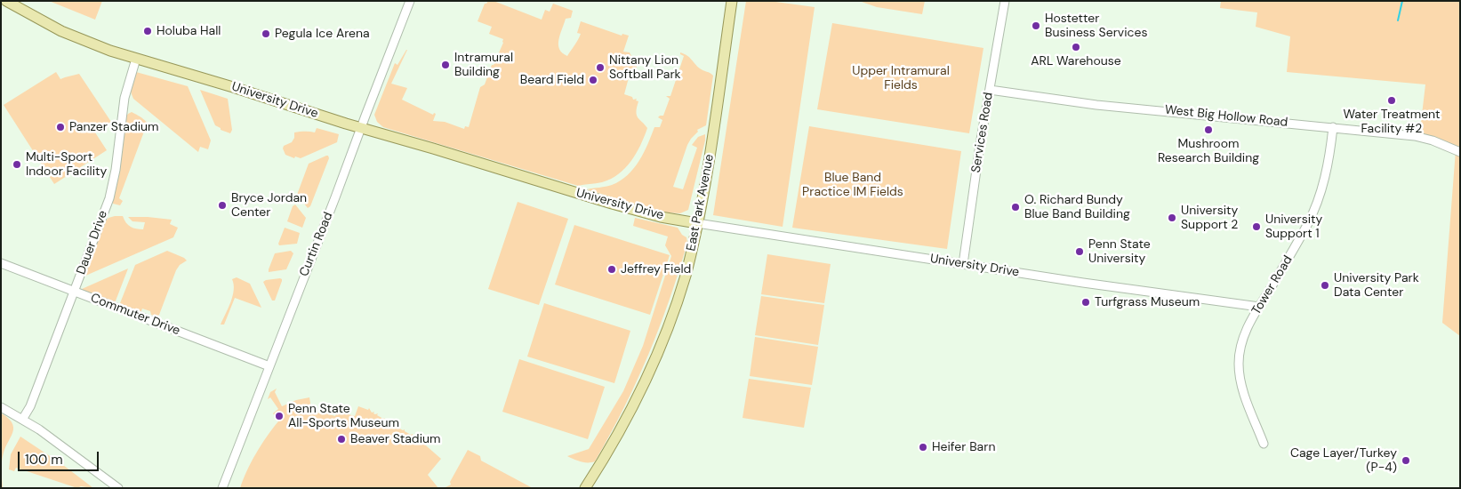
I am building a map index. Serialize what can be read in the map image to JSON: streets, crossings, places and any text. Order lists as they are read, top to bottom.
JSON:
{
  "streets": {
    "main road": ["University Drive", "East Park Avenue"],
    "street": [
      "West Big Hollow Road",
      "Services Road",
      "Dauer Drive",
      "Curtin Road",
      "Tower Road",
      "Commuter Drive"
    ]
  },
  "crossings": [
    ["University Drive", "Services Road"],
    ["University Drive", "East Park Avenue"],
    ["University Drive", "Dauer Drive"],
    ["University Drive", "Curtin Road"],
    ["University Drive", "Tower Road"],
    ["West Big Hollow Road", "Services Road"],
    ["West Big Hollow Road", "Tower Road"],
    ["Dauer Drive", "Commuter Drive"],
    ["Curtin Road", "Commuter Drive"]
  ],
  "parks": ["Upper Intramural Fields", "Blue Band Practice IM Fields"],
  "places": [
    "Hostetter Business Services",
    "Holuba Hall",
    "Pegula Ice Arena",
    "ARL Warehouse",
    "Intramural Building",
    "Nittany Lion Softball Park",
    "Beard Field",
    "Water Treatment Facility #2",
    "Panzer Stadium",
    "Mushroom Research Building",
    "Multi-Sport Indoor Facility",
    "Bryce Jordan Center",
    "O. Richard Bundy Blue Band Building",
    "University Support 2",
    "University Support 1",
    "Penn State University",
    "Jeffrey Field",
    "University Park Data Center",
    "Turfgrass Museum",
    "Penn State All-Sports Museum",
    "Beaver Stadium",
    "Heifer Barn",
    "Cage Layer/Turkey (P-4)"
  ],
  "scale_bar": "100 m"
}
